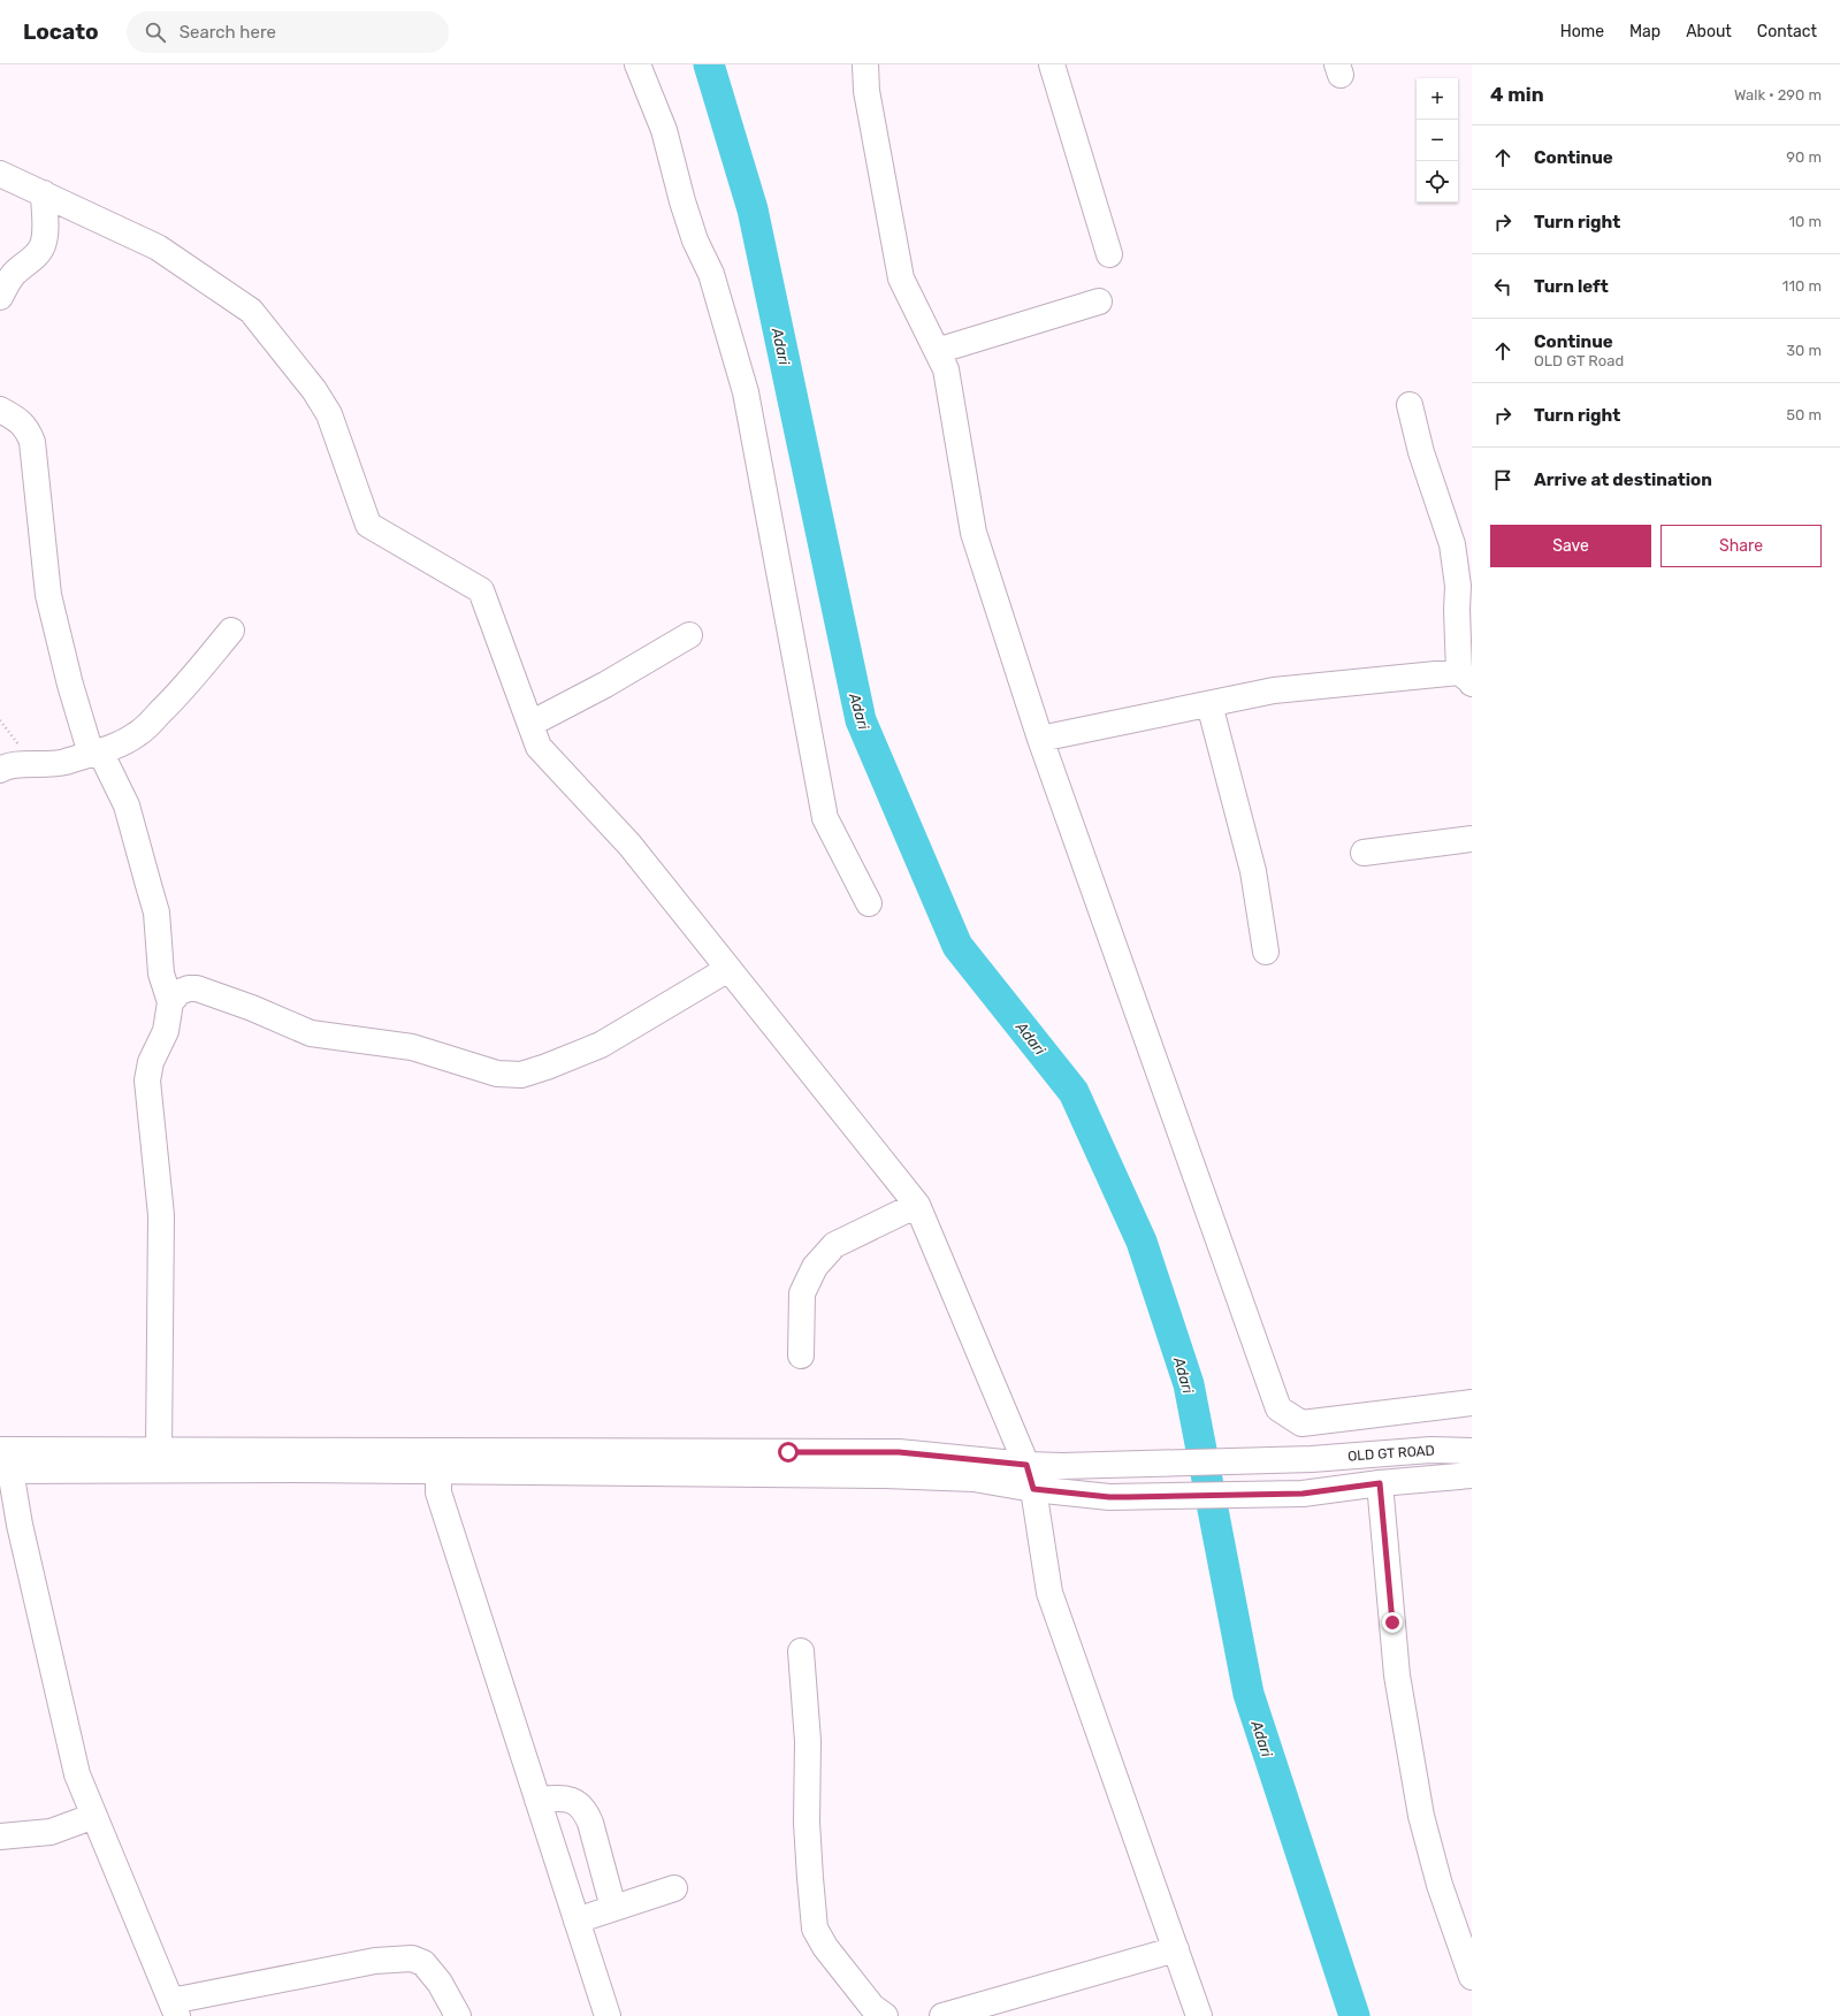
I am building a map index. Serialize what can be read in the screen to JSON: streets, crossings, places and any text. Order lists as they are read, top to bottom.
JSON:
{
  "streets": {
    "street": ["OLD GT ROAD"]
  },
  "water": ["Adari"],
  "page": {
    "header": "Locato",
    "search": "Search here",
    "nav": [
      "Home",
      "Map",
      "About",
      "Contact"
    ],
    "heading": ["4 min", "Walk · 290 m"],
    "map_buttons": ["+", "−"],
    "list": [
      ["Continue", "90 m"],
      ["Turn right", "10 m"],
      ["Turn left", "110 m"],
      ["Continue", "OLD GT Road", "30 m"],
      ["Turn right", "50 m"],
      "Arrive at destination"
    ],
    "buttons": ["Save", "Share"]
  }
}
